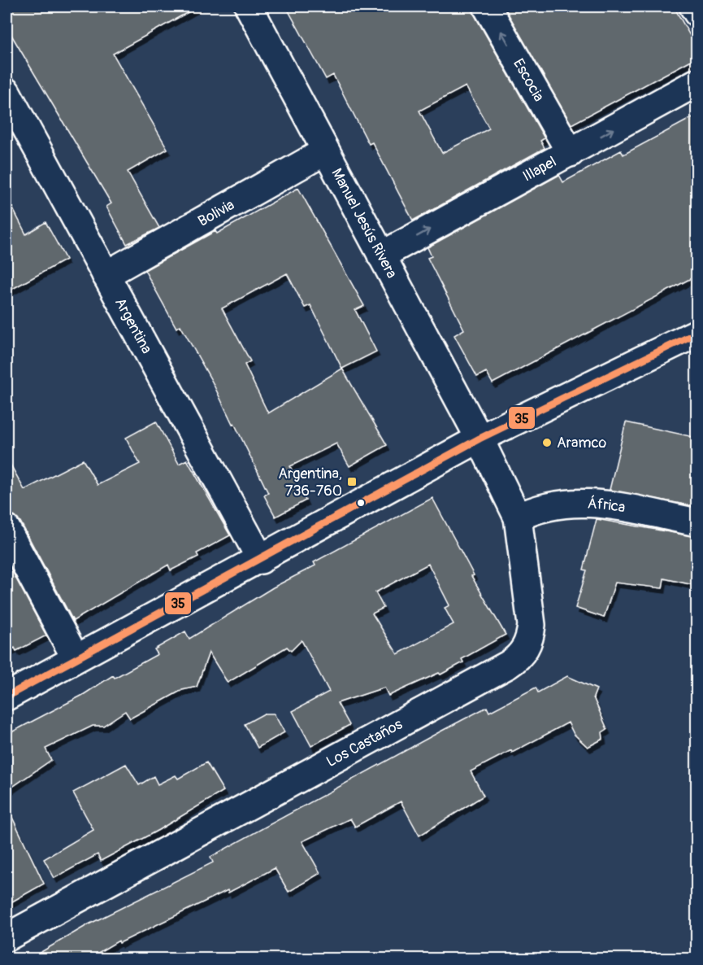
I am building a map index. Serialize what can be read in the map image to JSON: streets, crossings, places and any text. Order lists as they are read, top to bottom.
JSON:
{
  "streets": {
    "street": [
      "Escocia",
      "Illapel",
      "Bolivia",
      "Manuel Jesús Rivera",
      "Argentina",
      "África",
      "Los Castaños"
    ]
  },
  "crossings": [
    ["Escocia", "Illapel"],
    ["Illapel", "Manuel Jesús Rivera"],
    ["Bolivia", "Manuel Jesús Rivera"],
    ["Bolivia", "Argentina"],
    ["Manuel Jesús Rivera", "Los Castaños"],
    ["África", "Los Castaños"]
  ],
  "one_way": ["Escocia"],
  "places": {
    "other": ["Aramco"],
    "transit": ["Argentina, 736-760"]
  },
  "lines": ["transit line 35"]
}
